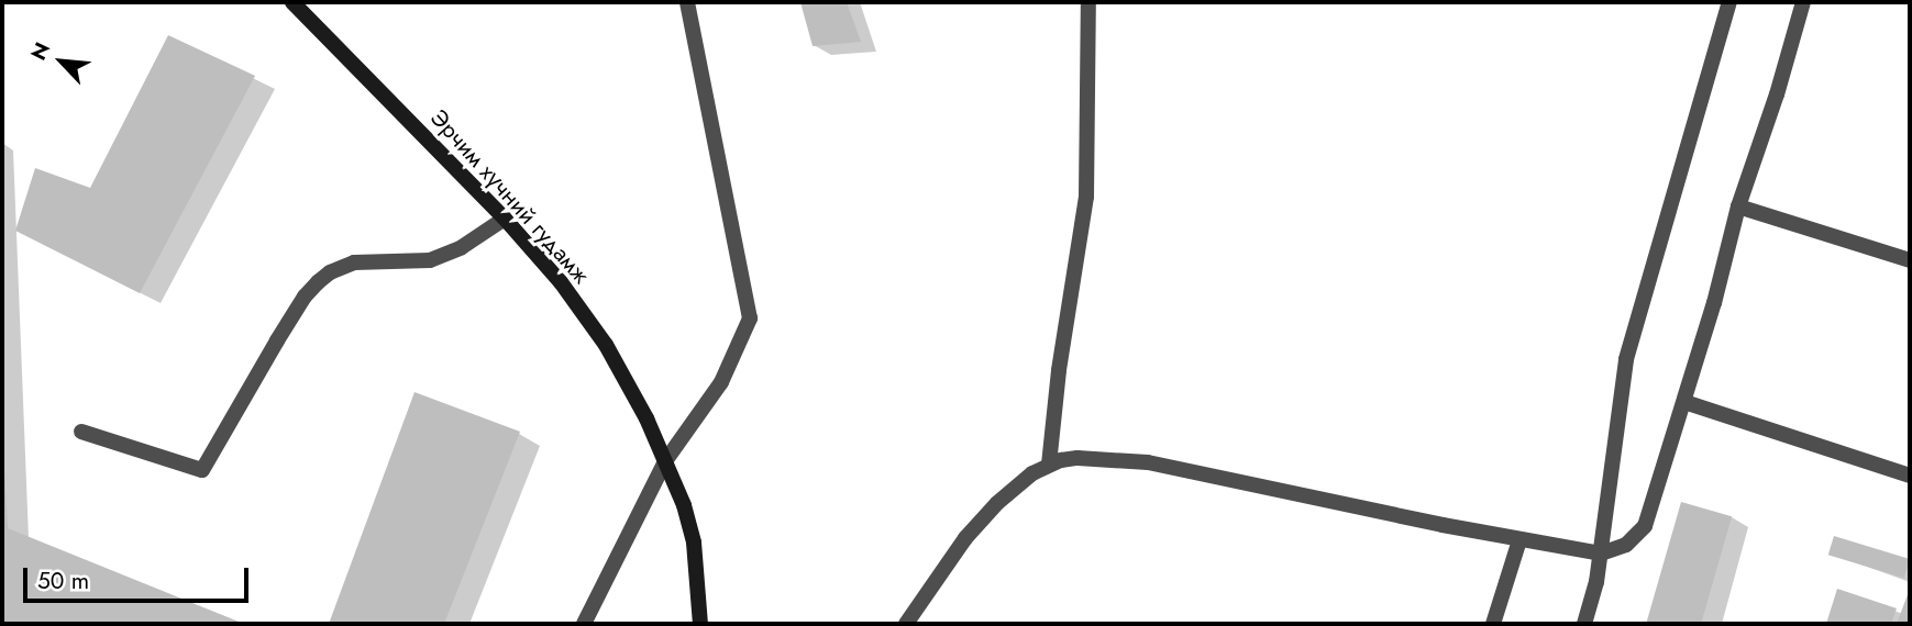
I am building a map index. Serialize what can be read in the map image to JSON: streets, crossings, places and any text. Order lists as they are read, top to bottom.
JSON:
{
  "streets": {
    "main road": ["Эрчим хүчний гудамж"]
  },
  "scale_bar": "50 m",
  "north": "top left"
}
